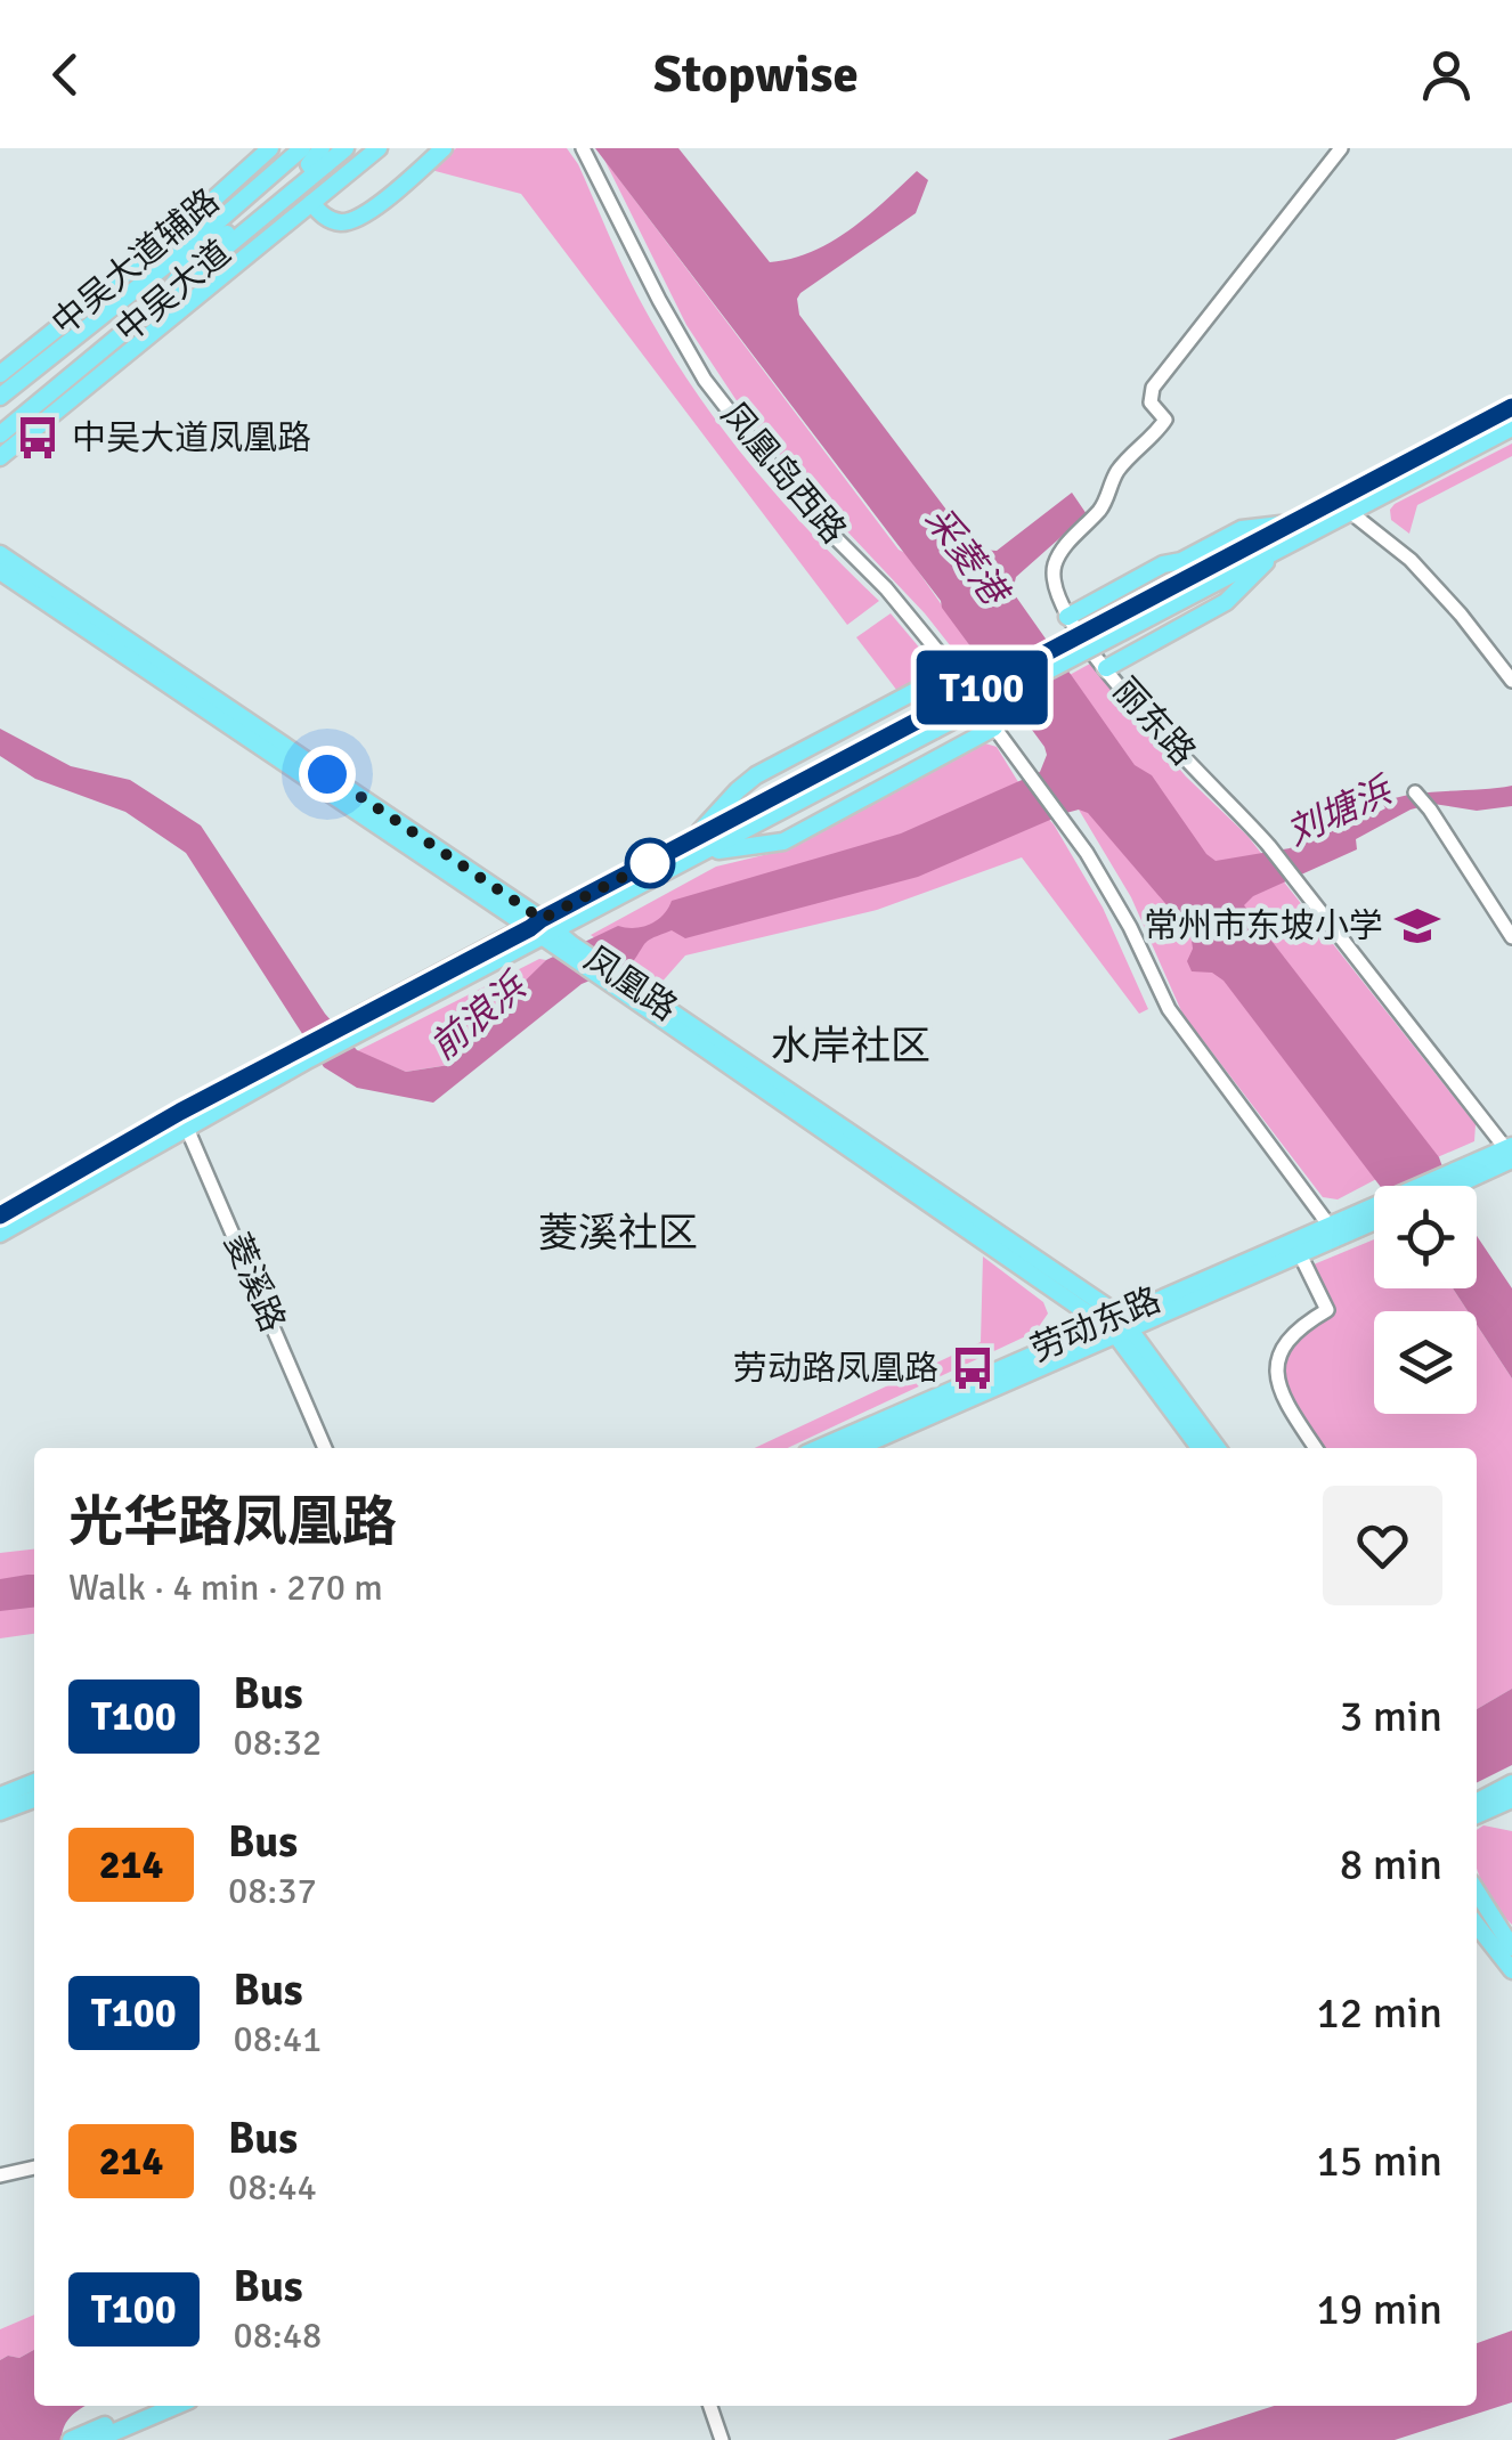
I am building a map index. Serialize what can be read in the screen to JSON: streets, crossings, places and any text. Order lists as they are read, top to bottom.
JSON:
{
  "streets": {
    "main road": [
      "中吴大道辅路",
      "中吴大道",
      "凤凰路",
      "劳动东路"
    ],
    "street": ["凤凰岛西路", "丽东路", "菱溪路"]
  },
  "crossings": [
    ["凤凰岛西路", "劳动东路"],
    ["凤凰路", "劳动东路"]
  ],
  "districts": ["水岸社区", "菱溪社区"],
  "water": ["采菱港", "刘塘浜", "前浪浜"],
  "places": {
    "bus stop": ["中吴大道凤凰路", "劳动路凤凰路"],
    "school or university": ["常州市东坡小学"]
  },
  "lines": ["bus line T100"],
  "page": {
    "header": "Stopwise",
    "on_map": "T100",
    "heading": ["光华路凤凰路", "Walk · 4 min · 270 m"],
    "list": [
      {
        "mark": "T100",
        "name": "Bus",
        "note": "08:32",
        "value": "3 min"
      },
      {
        "mark": "214",
        "name": "Bus",
        "note": "08:37",
        "value": "8 min"
      },
      {
        "mark": "T100",
        "name": "Bus",
        "note": "08:41",
        "value": "12 min"
      },
      {
        "mark": "214",
        "name": "Bus",
        "note": "08:44",
        "value": "15 min"
      },
      {
        "mark": "T100",
        "name": "Bus",
        "note": "08:48",
        "value": "19 min"
      }
    ]
  }
}
